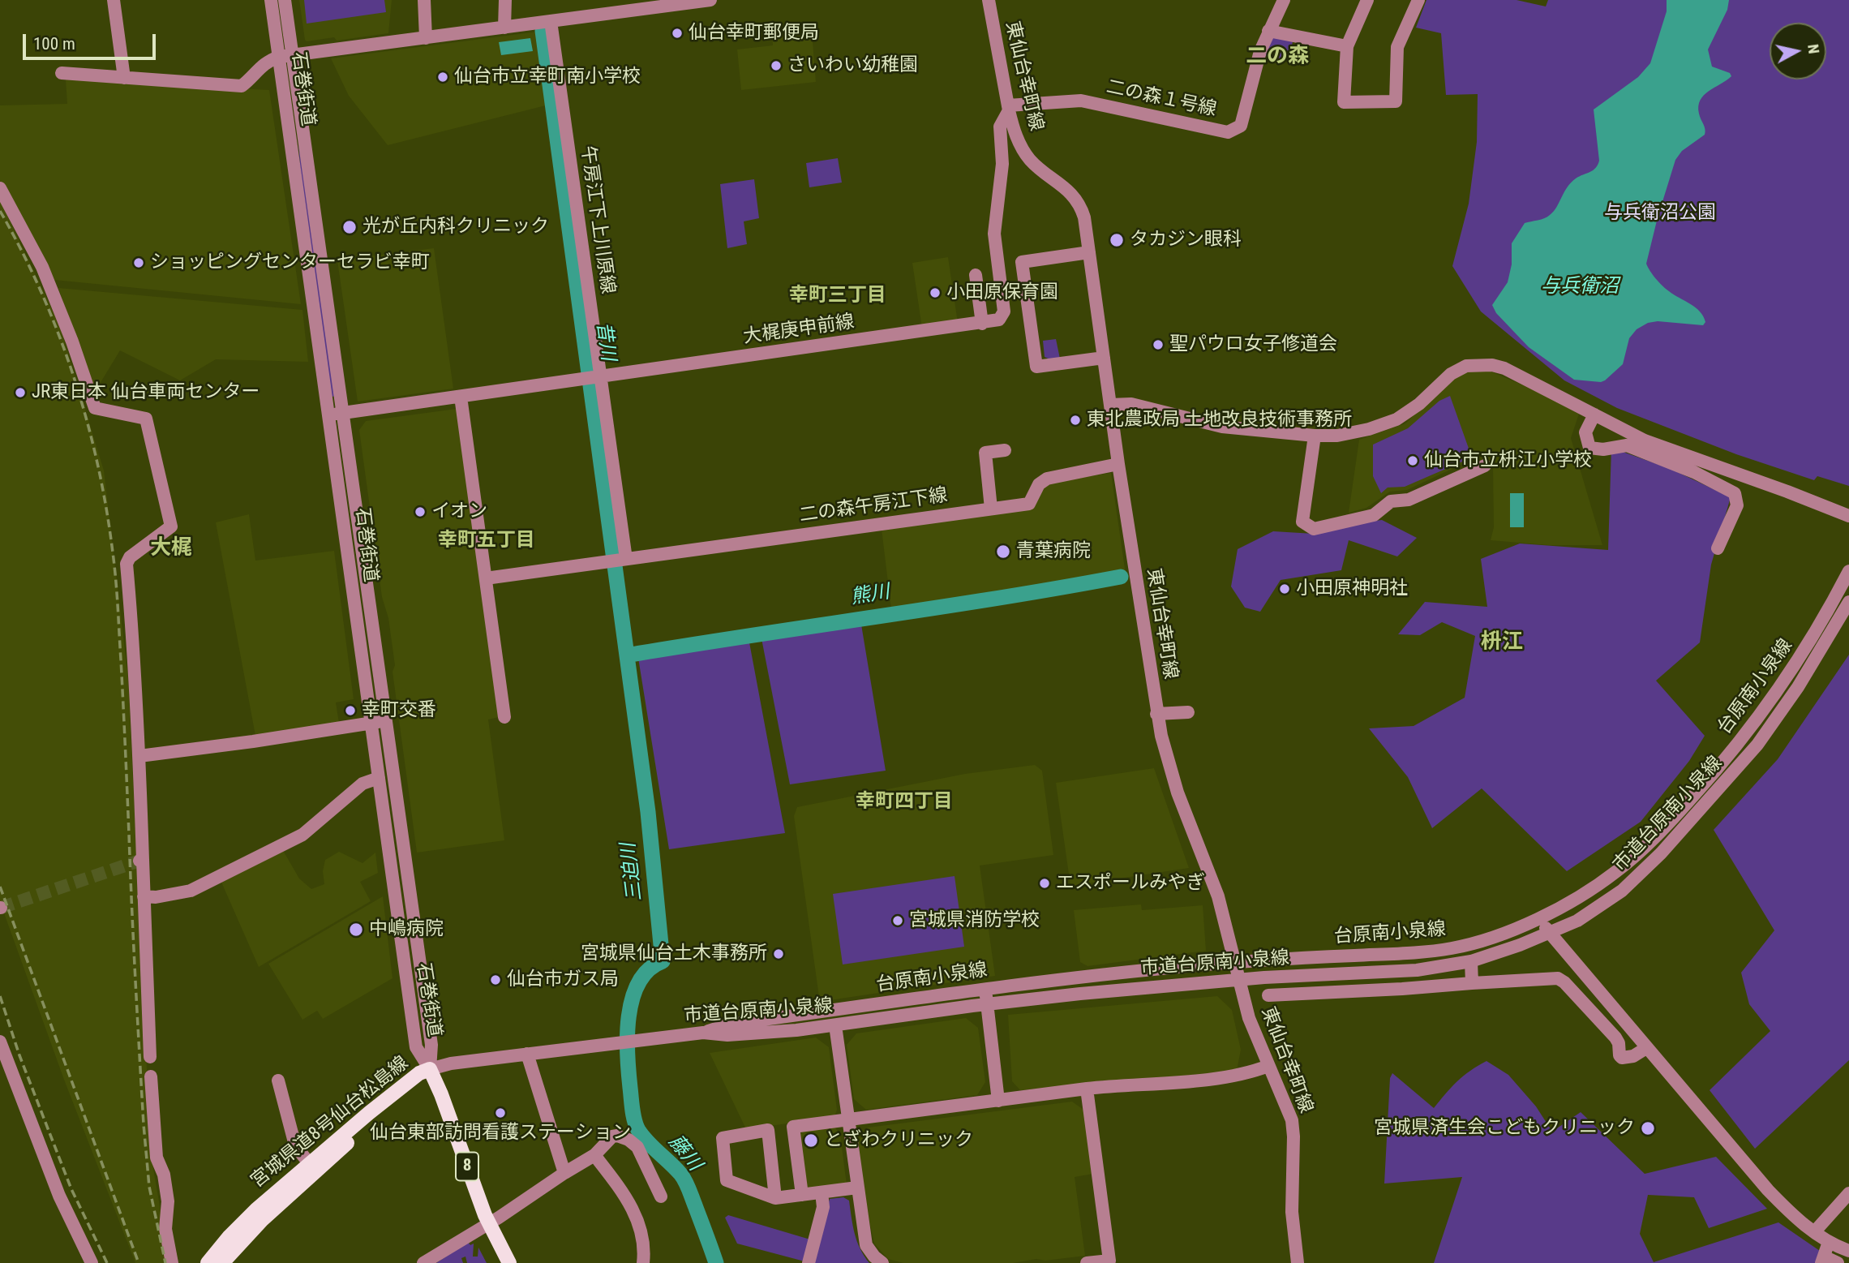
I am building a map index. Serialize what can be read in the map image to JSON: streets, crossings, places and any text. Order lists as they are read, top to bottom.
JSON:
{
  "streets": {
    "main road": ["宮城県道8号仙台松島線", "8"],
    "street": [
      "東仙台幸町線",
      "石巻街道",
      "二の森１号線",
      "午房江下上川原線",
      "大梶庚申前線",
      "二の森午房江下線",
      "台原南小泉線",
      "市道台原南小泉線"
    ]
  },
  "crossings": [
    ["東仙台幸町線", "二の森１号線"],
    ["東仙台幸町線", "大梶庚申前線"],
    ["東仙台幸町線", "二の森午房江下線"],
    ["東仙台幸町線", "台原南小泉線"],
    ["東仙台幸町線", "市道台原南小泉線"],
    ["石巻街道", "大梶庚申前線"],
    ["石巻街道", "市道台原南小泉線"],
    ["石巻街道", "宮城県道8号仙台松島線"],
    ["二の森１号線", "大梶庚申前線"],
    ["午房江下上川原線", "大梶庚申前線"],
    ["午房江下上川原線", "二の森午房江下線"],
    ["台原南小泉線", "市道台原南小泉線"],
    ["市道台原南小泉線", "宮城県道8号仙台松島線"]
  ],
  "districts": [
    "二の森",
    "幸町三丁目",
    "幸町五丁目",
    "大梶",
    "枡江",
    "幸町四丁目"
  ],
  "water": [
    "与兵衛沼",
    "昔川",
    "熊川",
    "三迫川",
    "藤川"
  ],
  "parks": ["与兵衛沼公園"],
  "places": [
    "仙台幸町郵便局",
    "さいわい幼稚園",
    "仙台市立幸町南小学校",
    "光が丘内科クリニック",
    "タカジン眼科",
    "ショッピングセンターセラビ幸町",
    "小田原保育園",
    "聖パウロ女子修道会",
    "JR東日本 仙台車両センター",
    "東北農政局 土地改良技術事務所",
    "仙台市立枡江小学校",
    "イオン",
    "青葉病院",
    "小田原神明社",
    "幸町交番",
    "エスポールみやぎ",
    "宮城県消防学校",
    "中嶋病院",
    "宮城県仙台土木事務所",
    "仙台市ガス局",
    "仙台東部訪問看護ステーション",
    "宮城県済生会こどもクリニック",
    "とざわクリニック"
  ],
  "scale_bar": "100 m",
  "north": "right"
}
